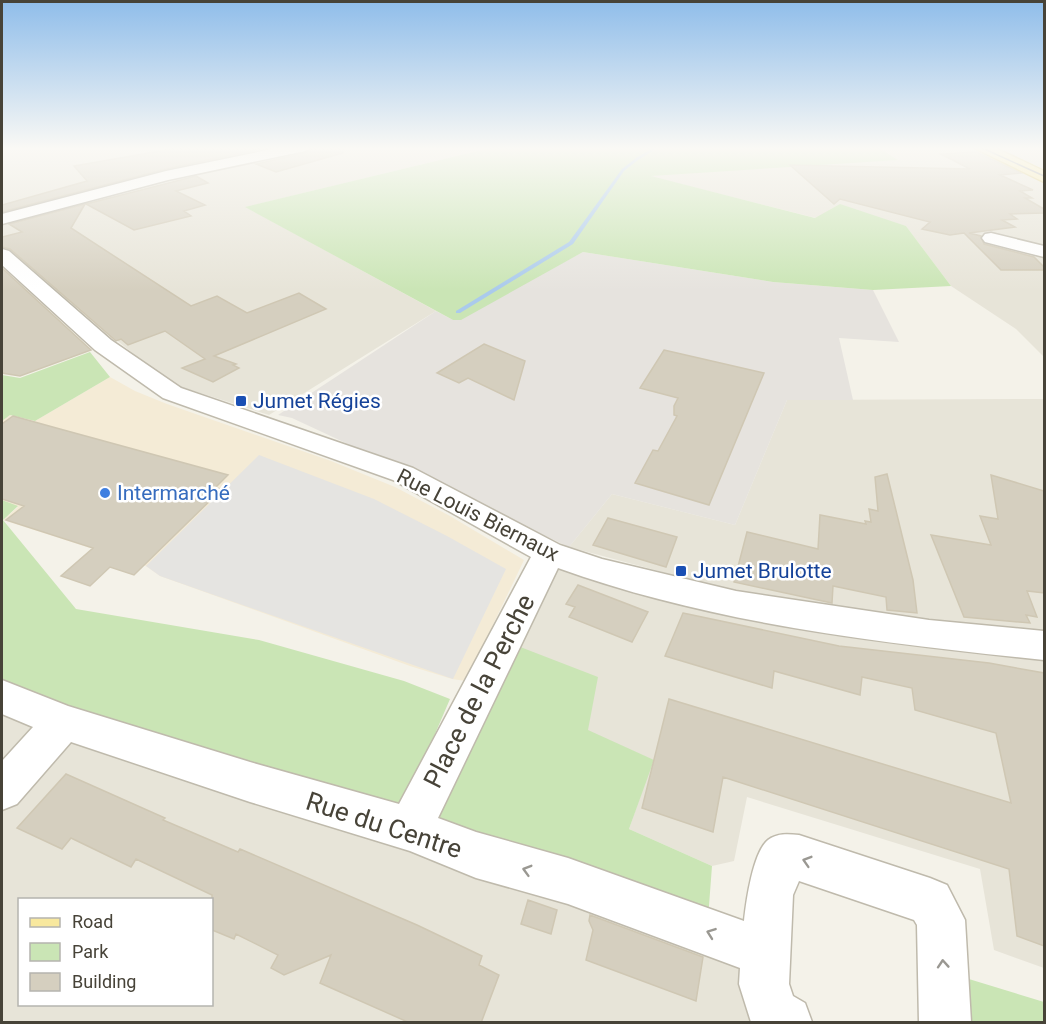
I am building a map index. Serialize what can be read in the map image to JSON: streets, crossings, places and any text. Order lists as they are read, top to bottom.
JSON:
{
  "streets": {
    "street": ["Rue Louis Biernaux", "Place de la Perche", "Rue du Centre"]
  },
  "crossings": [
    ["Rue Louis Biernaux", "Place de la Perche"],
    ["Place de la Perche", "Rue du Centre"]
  ],
  "one_way": ["Rue du Centre"],
  "places": {
    "transit": ["Jumet Régies", "Jumet Brulotte"],
    "other": ["Intermarché"]
  },
  "legend": ["Road", "Park", "Building"]
}
